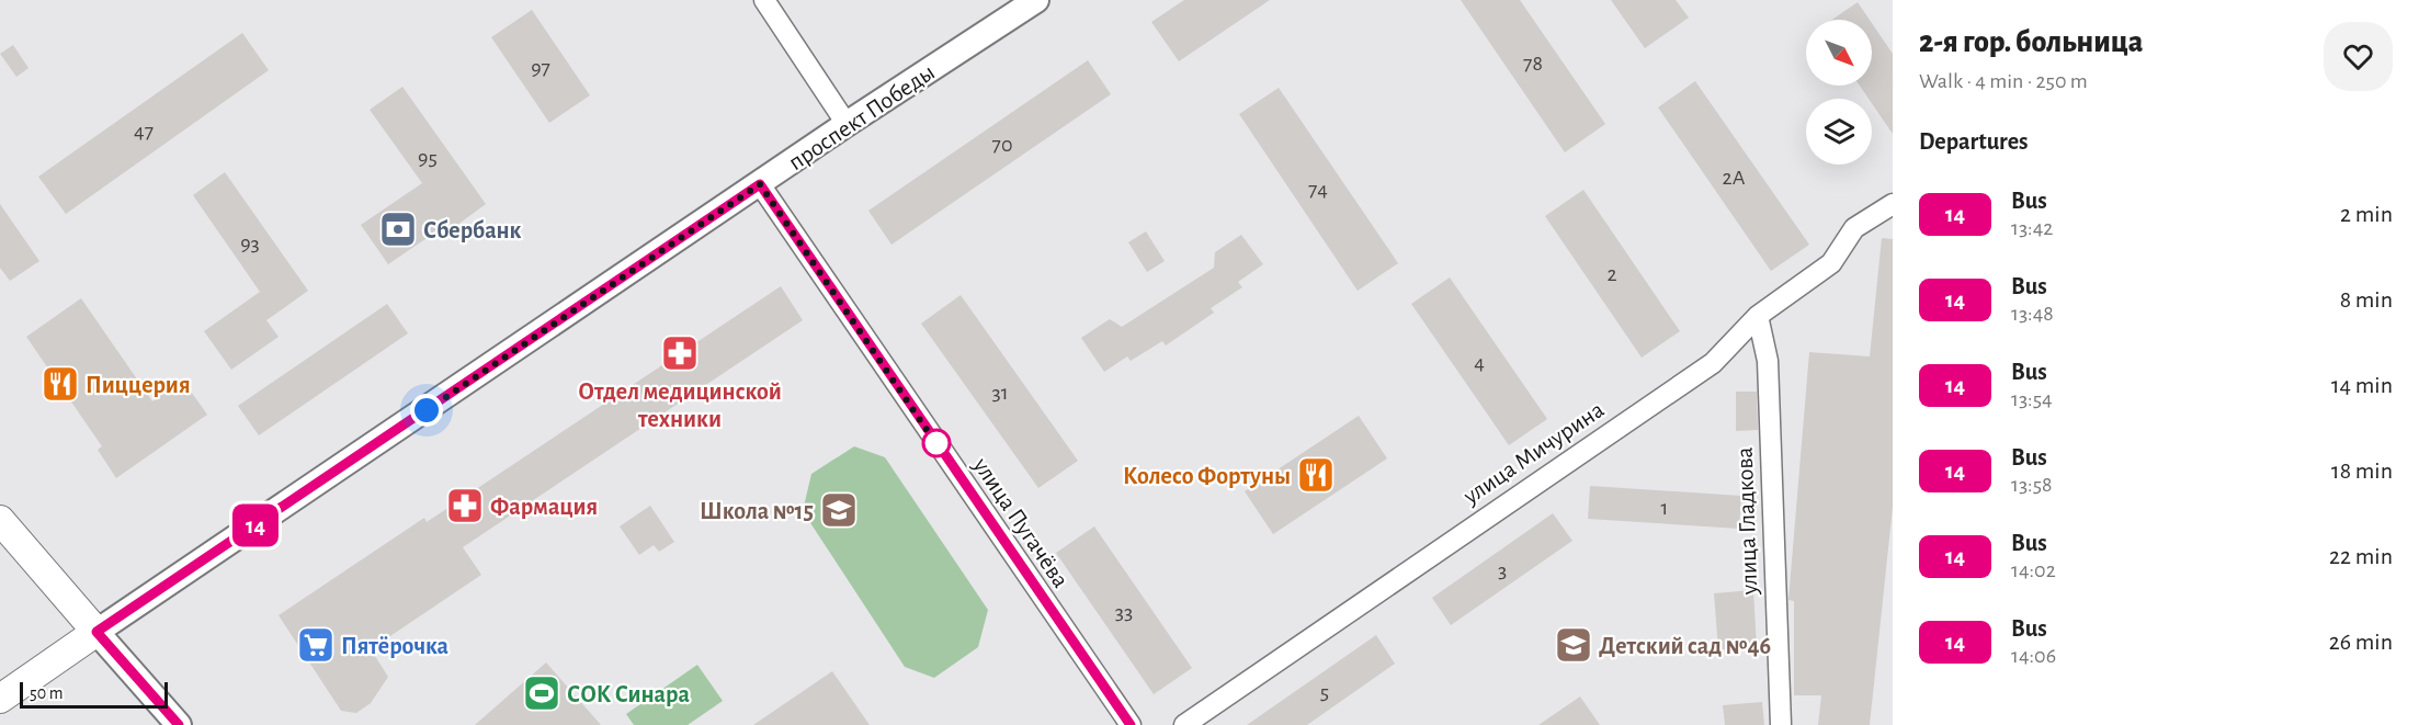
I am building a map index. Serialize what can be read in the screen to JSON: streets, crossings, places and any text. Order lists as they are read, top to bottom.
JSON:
{
  "streets": {
    "main road": ["проспект Победы"],
    "street": ["улица Мичурина", "улица Гладкова", "улица Пугачёва"]
  },
  "crossings": [
    ["проспект Победы", "улица Пугачёва"],
    ["улица Мичурина", "улица Гладкова"]
  ],
  "places": {
    "bank": ["Сбербанк"],
    "pharmacy": ["Отдел медицинской техники", "Фармация"],
    "restaurant": ["Пиццерия", "Колесо Фортуны"],
    "school or university": ["Школа №15", "Детский сад №46"],
    "supermarket": ["Пятёрочка"],
    "sports": ["СОК Синара"]
  },
  "lines": ["bus line 14"],
  "house_numbers": [
    "78",
    "97",
    "47",
    "70",
    "95",
    "2А",
    "74",
    "93",
    "2",
    "4",
    "31",
    "1",
    "3",
    "33",
    "5"
  ],
  "scale_bar": "50 m",
  "north": "bottom right",
  "page": {
    "on_map": "14",
    "heading": [
      ["2-я гор. больница", "Walk · 4 min · 250 m"],
      "Departures"
    ],
    "list": [
      {
        "mark": "14",
        "name": "Bus",
        "note": "13:42",
        "value": "2 min"
      },
      {
        "mark": "14",
        "name": "Bus",
        "note": "13:48",
        "value": "8 min"
      },
      {
        "mark": "14",
        "name": "Bus",
        "note": "13:54",
        "value": "14 min"
      },
      {
        "mark": "14",
        "name": "Bus",
        "note": "13:58",
        "value": "18 min"
      },
      {
        "mark": "14",
        "name": "Bus",
        "note": "14:02",
        "value": "22 min"
      },
      {
        "mark": "14",
        "name": "Bus",
        "note": "14:06",
        "value": "26 min"
      }
    ],
    "scale": "50 m"
  }
}
